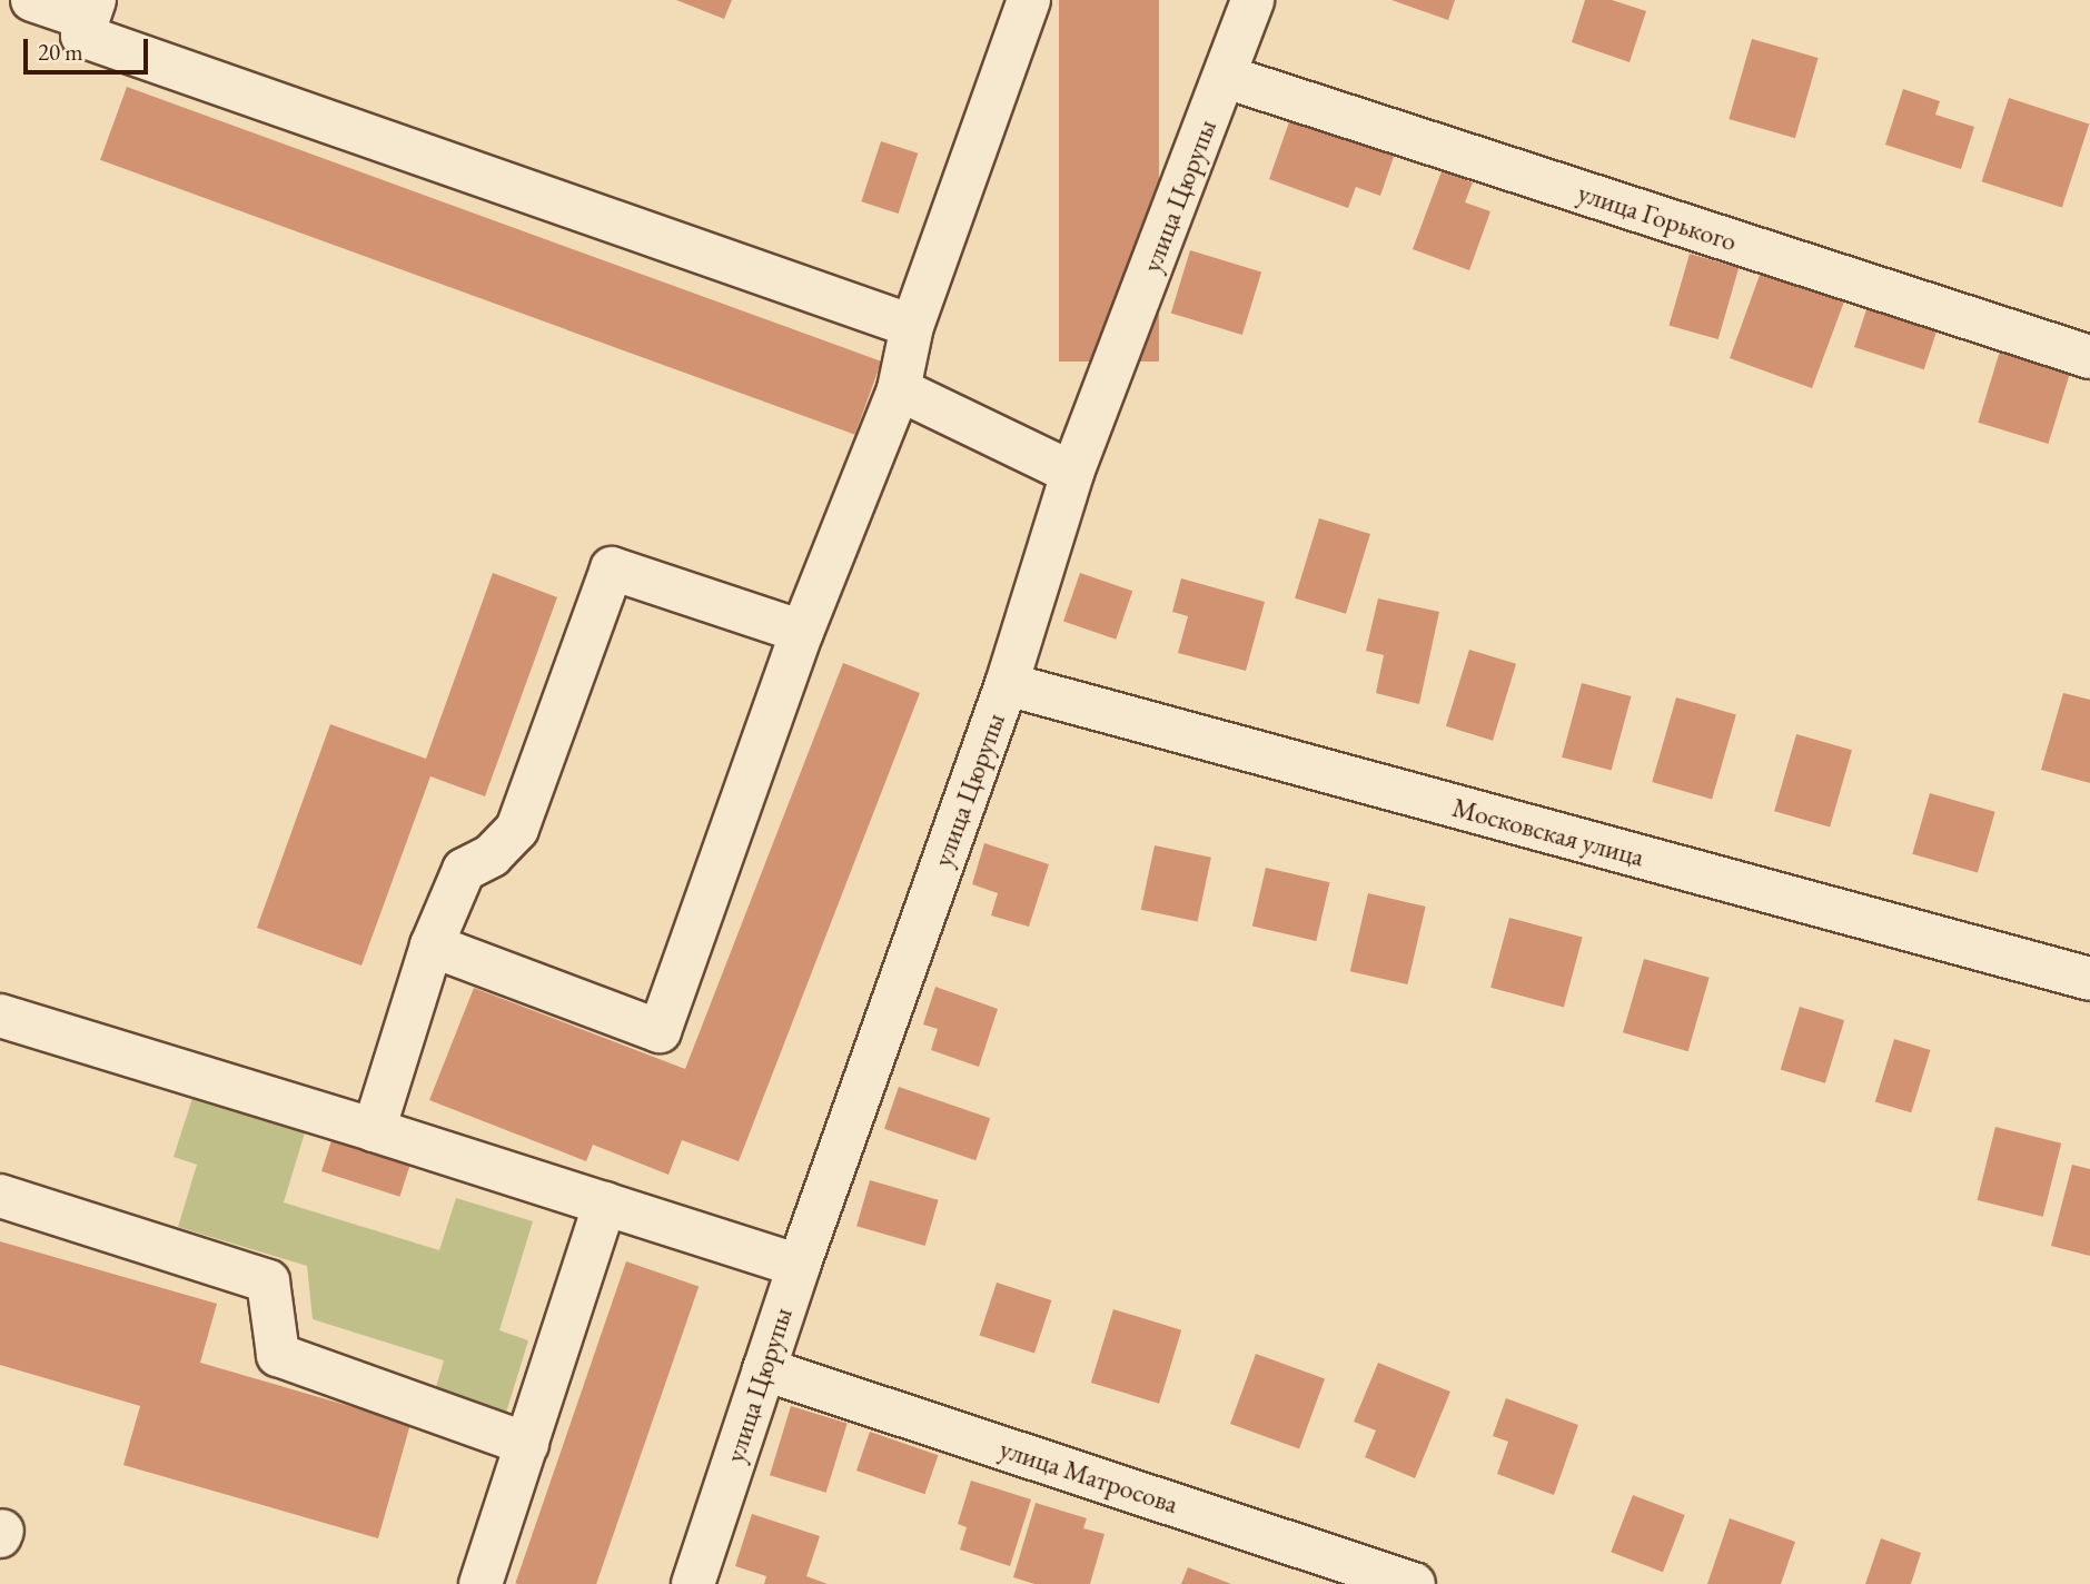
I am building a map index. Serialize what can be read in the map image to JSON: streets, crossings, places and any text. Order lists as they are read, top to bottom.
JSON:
{
  "streets": {
    "street": [
      "улица Цюрупы",
      "улица Горького",
      "Московская улица",
      "улица Матросова"
    ]
  },
  "crossings": [
    ["улица Цюрупы", "улица Горького"],
    ["улица Цюрупы", "Московская улица"],
    ["улица Цюрупы", "улица Матросова"]
  ],
  "scale_bar": "20 m"
}
